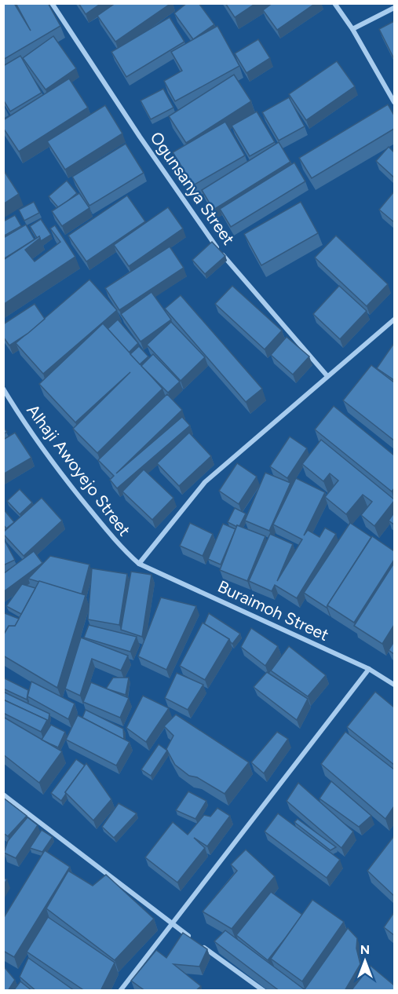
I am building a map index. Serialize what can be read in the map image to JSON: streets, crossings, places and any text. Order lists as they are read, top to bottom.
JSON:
{
  "streets": {
    "street": ["Ogunsanya Street", "Alhaji Awoyejo Street", "Buraimoh Street"]
  },
  "crossings": [
    ["Alhaji Awoyejo Street", "Buraimoh Street"]
  ],
  "north": "top"
}
